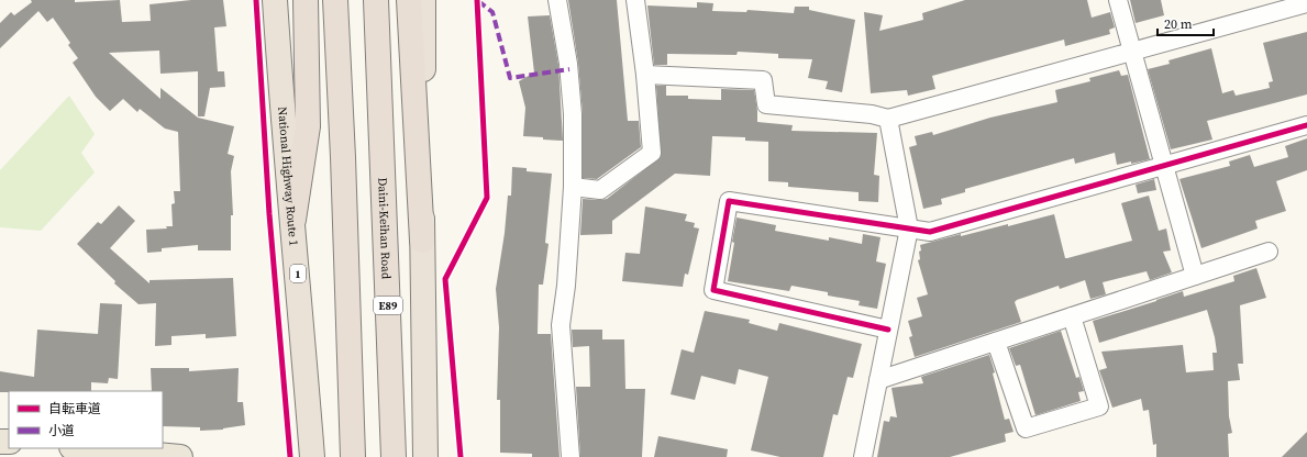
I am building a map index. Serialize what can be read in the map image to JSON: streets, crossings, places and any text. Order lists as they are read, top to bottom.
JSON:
{
  "streets": {
    "highway": [
      "National Highway Route 1",
      "Daini-Keihan Road",
      "1",
      "E89"
    ]
  },
  "legend": ["自転車道", "小道"],
  "scale_bar": "20 m"
}
